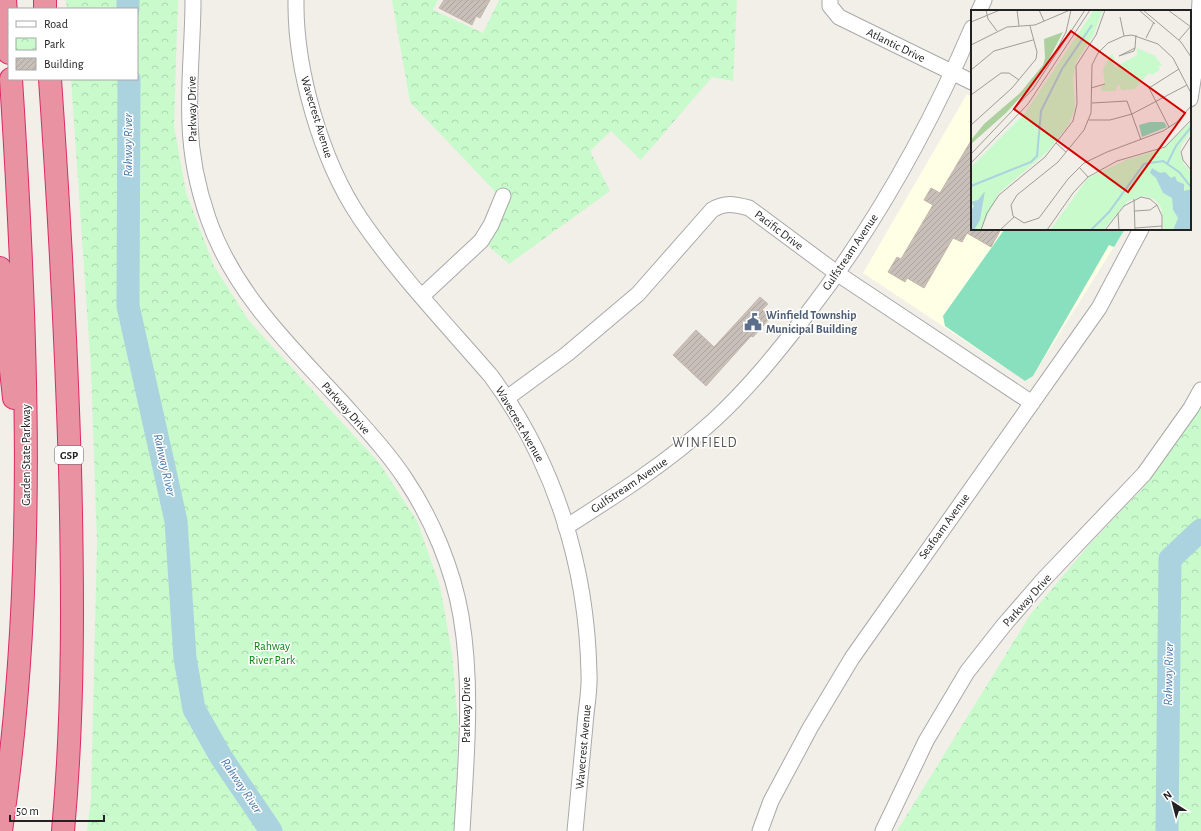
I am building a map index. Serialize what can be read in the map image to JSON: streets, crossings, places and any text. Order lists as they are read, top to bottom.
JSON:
{
  "streets": {
    "highway": ["Garden State Parkway", "GSP"],
    "street": [
      "Atlantic Drive",
      "Parkway Drive",
      "Wavecrest Avenue",
      "Pacific Drive",
      "Gulfstream Avenue",
      "Seafoam Avenue"
    ]
  },
  "crossings": [
    ["Atlantic Drive", "Gulfstream Avenue"],
    ["Wavecrest Avenue", "Pacific Drive"],
    ["Wavecrest Avenue", "Gulfstream Avenue"],
    ["Pacific Drive", "Gulfstream Avenue"],
    ["Pacific Drive", "Seafoam Avenue"]
  ],
  "districts": ["WINFIELD"],
  "water": ["Rahway River"],
  "parks": ["Rahway River Park"],
  "places": {
    "public building": ["Winfield Township Municipal Building"]
  },
  "legend": ["Road", "Park", "Building"],
  "scale_bar": "50 m",
  "north": "top left"
}
